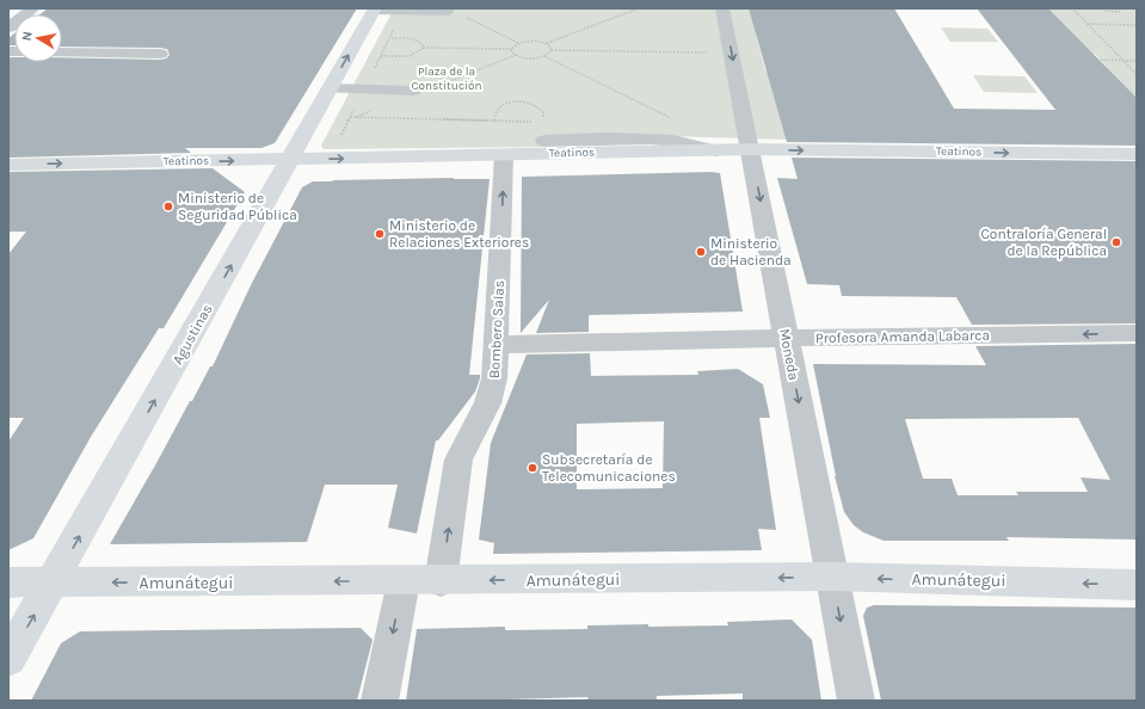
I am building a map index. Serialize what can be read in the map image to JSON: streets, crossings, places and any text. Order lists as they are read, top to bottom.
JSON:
{
  "streets": {
    "main road": ["Teatinos", "Agustinas", "Amunátegui"],
    "street": ["Bombero Salas", "Profesora Amanda Labarca", "Moneda"]
  },
  "crossings": [
    ["Teatinos", "Bombero Salas"],
    ["Teatinos", "Agustinas"],
    ["Teatinos", "Moneda"],
    ["Bombero Salas", "Profesora Amanda Labarca"],
    ["Bombero Salas", "Amunátegui"],
    ["Agustinas", "Amunátegui"],
    ["Profesora Amanda Labarca", "Moneda"],
    ["Moneda", "Amunátegui"]
  ],
  "one_way": [
    "Teatinos",
    "Bombero Salas",
    "Agustinas",
    "Profesora Amanda Labarca",
    "Moneda",
    "Amunátegui"
  ],
  "parks": ["Plaza de la Constitución"],
  "places": [
    "Ministerio de Seguridad Pública",
    "Ministerio de Relaciones Exteriores",
    "Contraloría General de la República",
    "Ministerio de Hacienda",
    "Subsecretaría de Telecomunicaciones"
  ],
  "north": "left"
}
